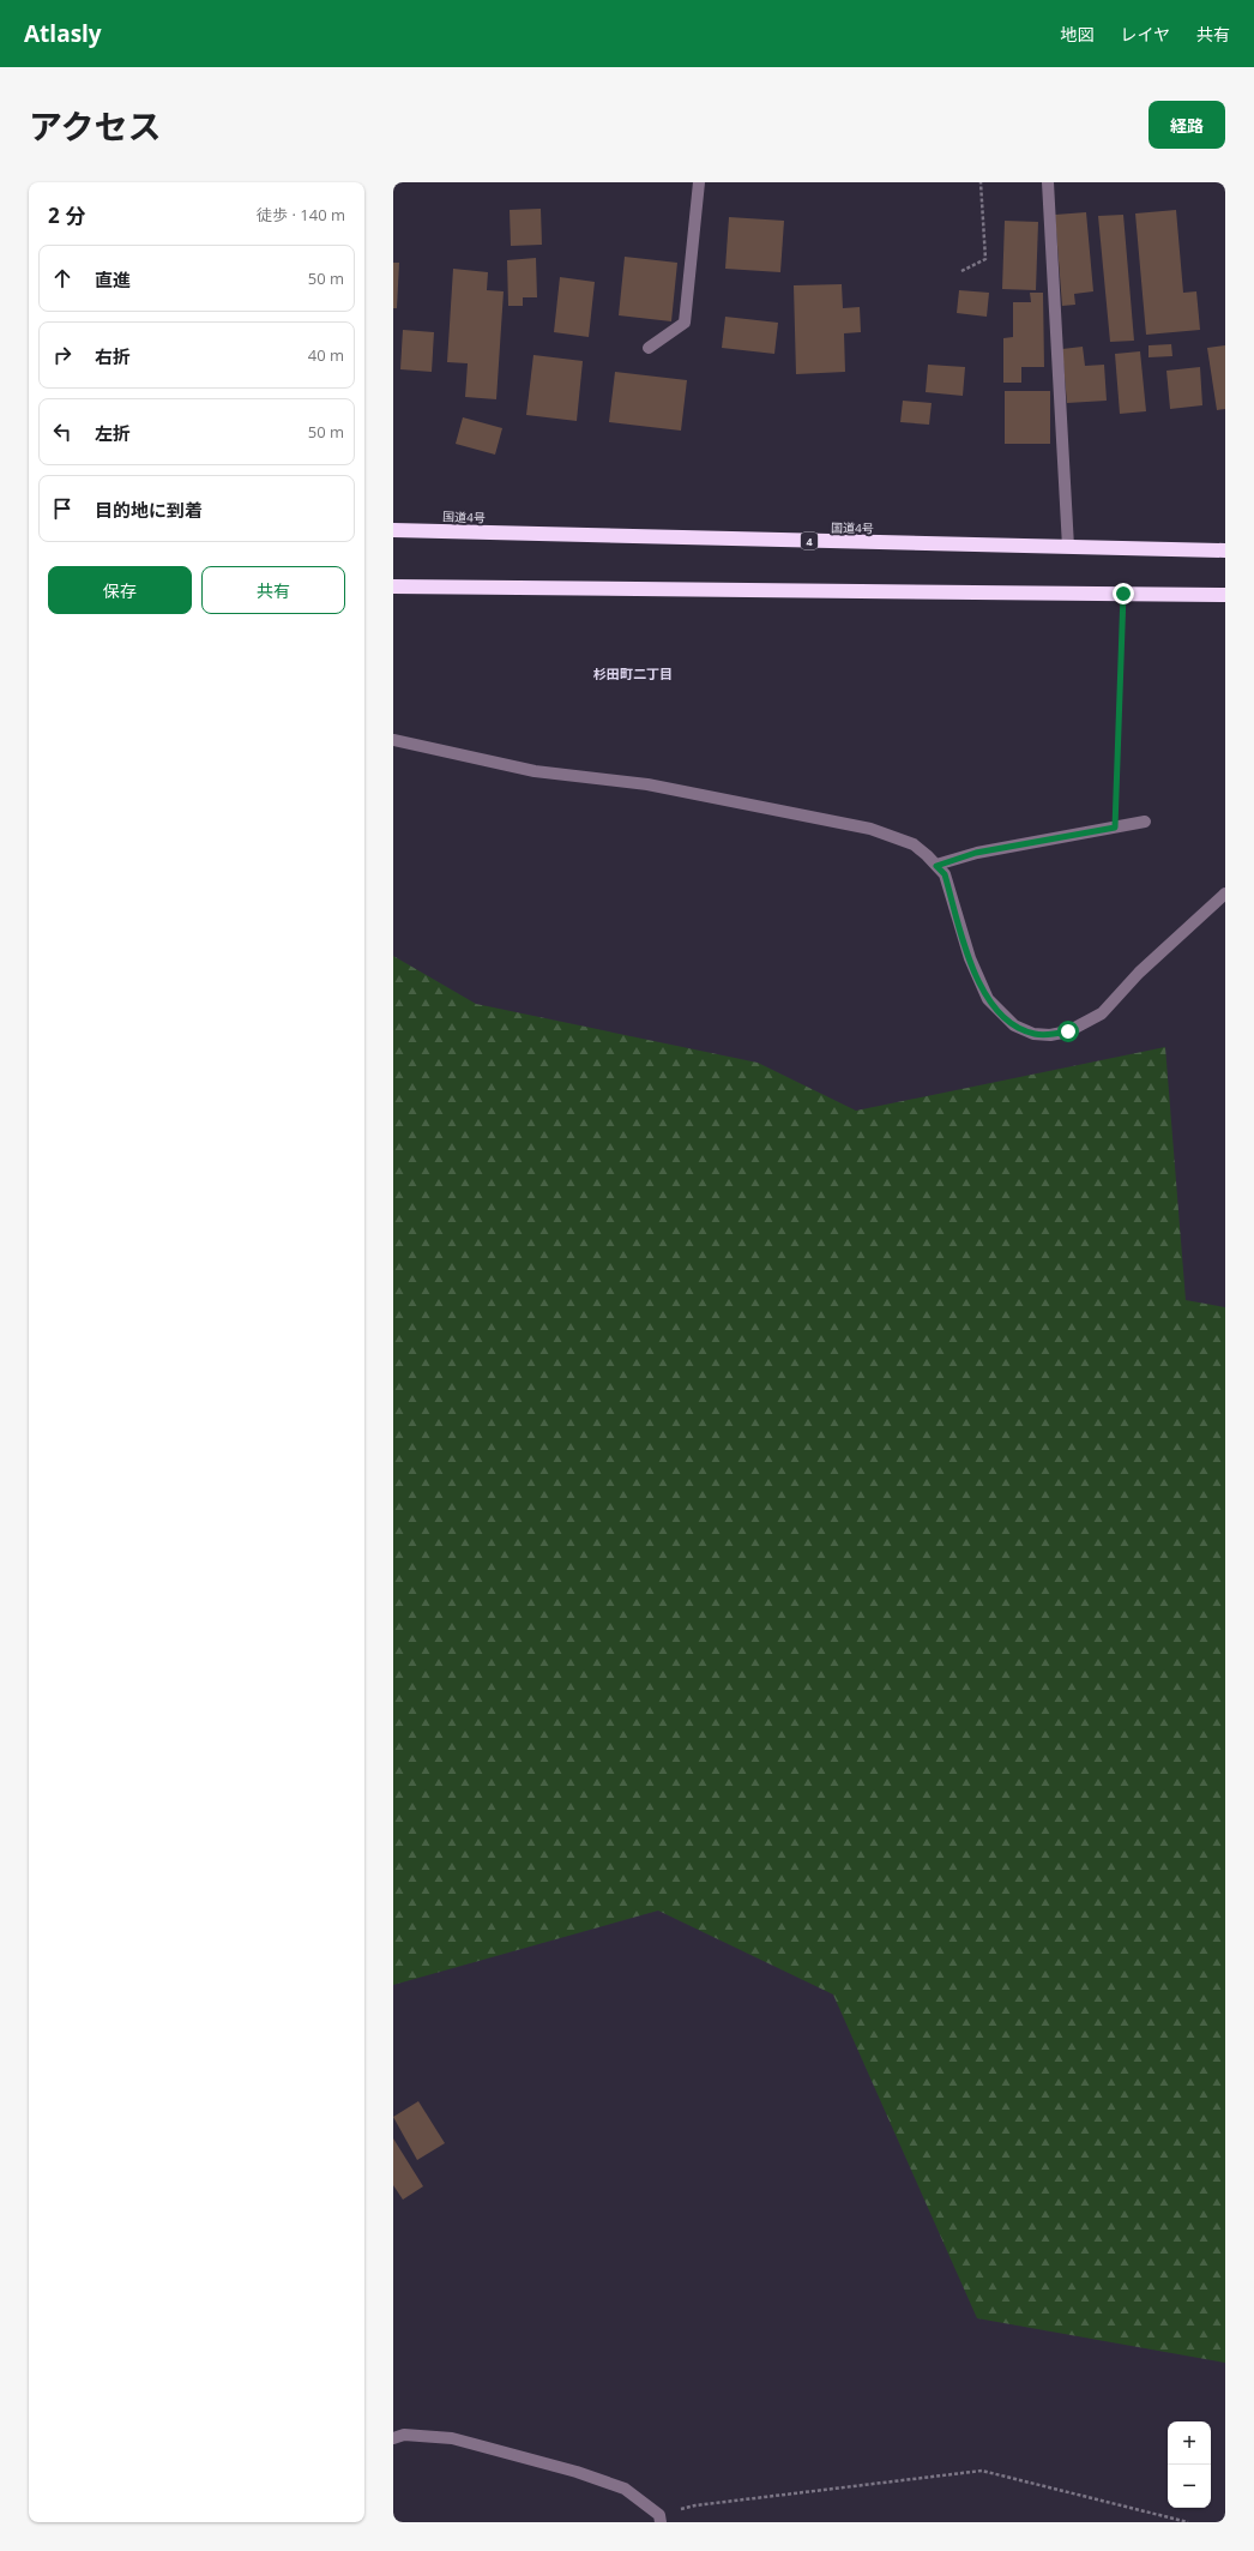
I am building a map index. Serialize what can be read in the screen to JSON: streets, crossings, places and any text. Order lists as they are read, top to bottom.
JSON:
{
  "streets": {
    "highway": ["国道4号", "4"]
  },
  "districts": ["杉田町二丁目"],
  "page": {
    "header": "Atlasly",
    "nav": ["地図", "レイヤ", "共有"],
    "title": "アクセス",
    "buttons": [
      "経路",
      ["保存", "共有"]
    ],
    "heading": ["2 分", "徒歩 · 140 m"],
    "list": [
      ["直進", "50 m"],
      ["右折", "40 m"],
      ["左折", "50 m"],
      "目的地に到着"
    ],
    "map_buttons": ["+", "−"]
  }
}
